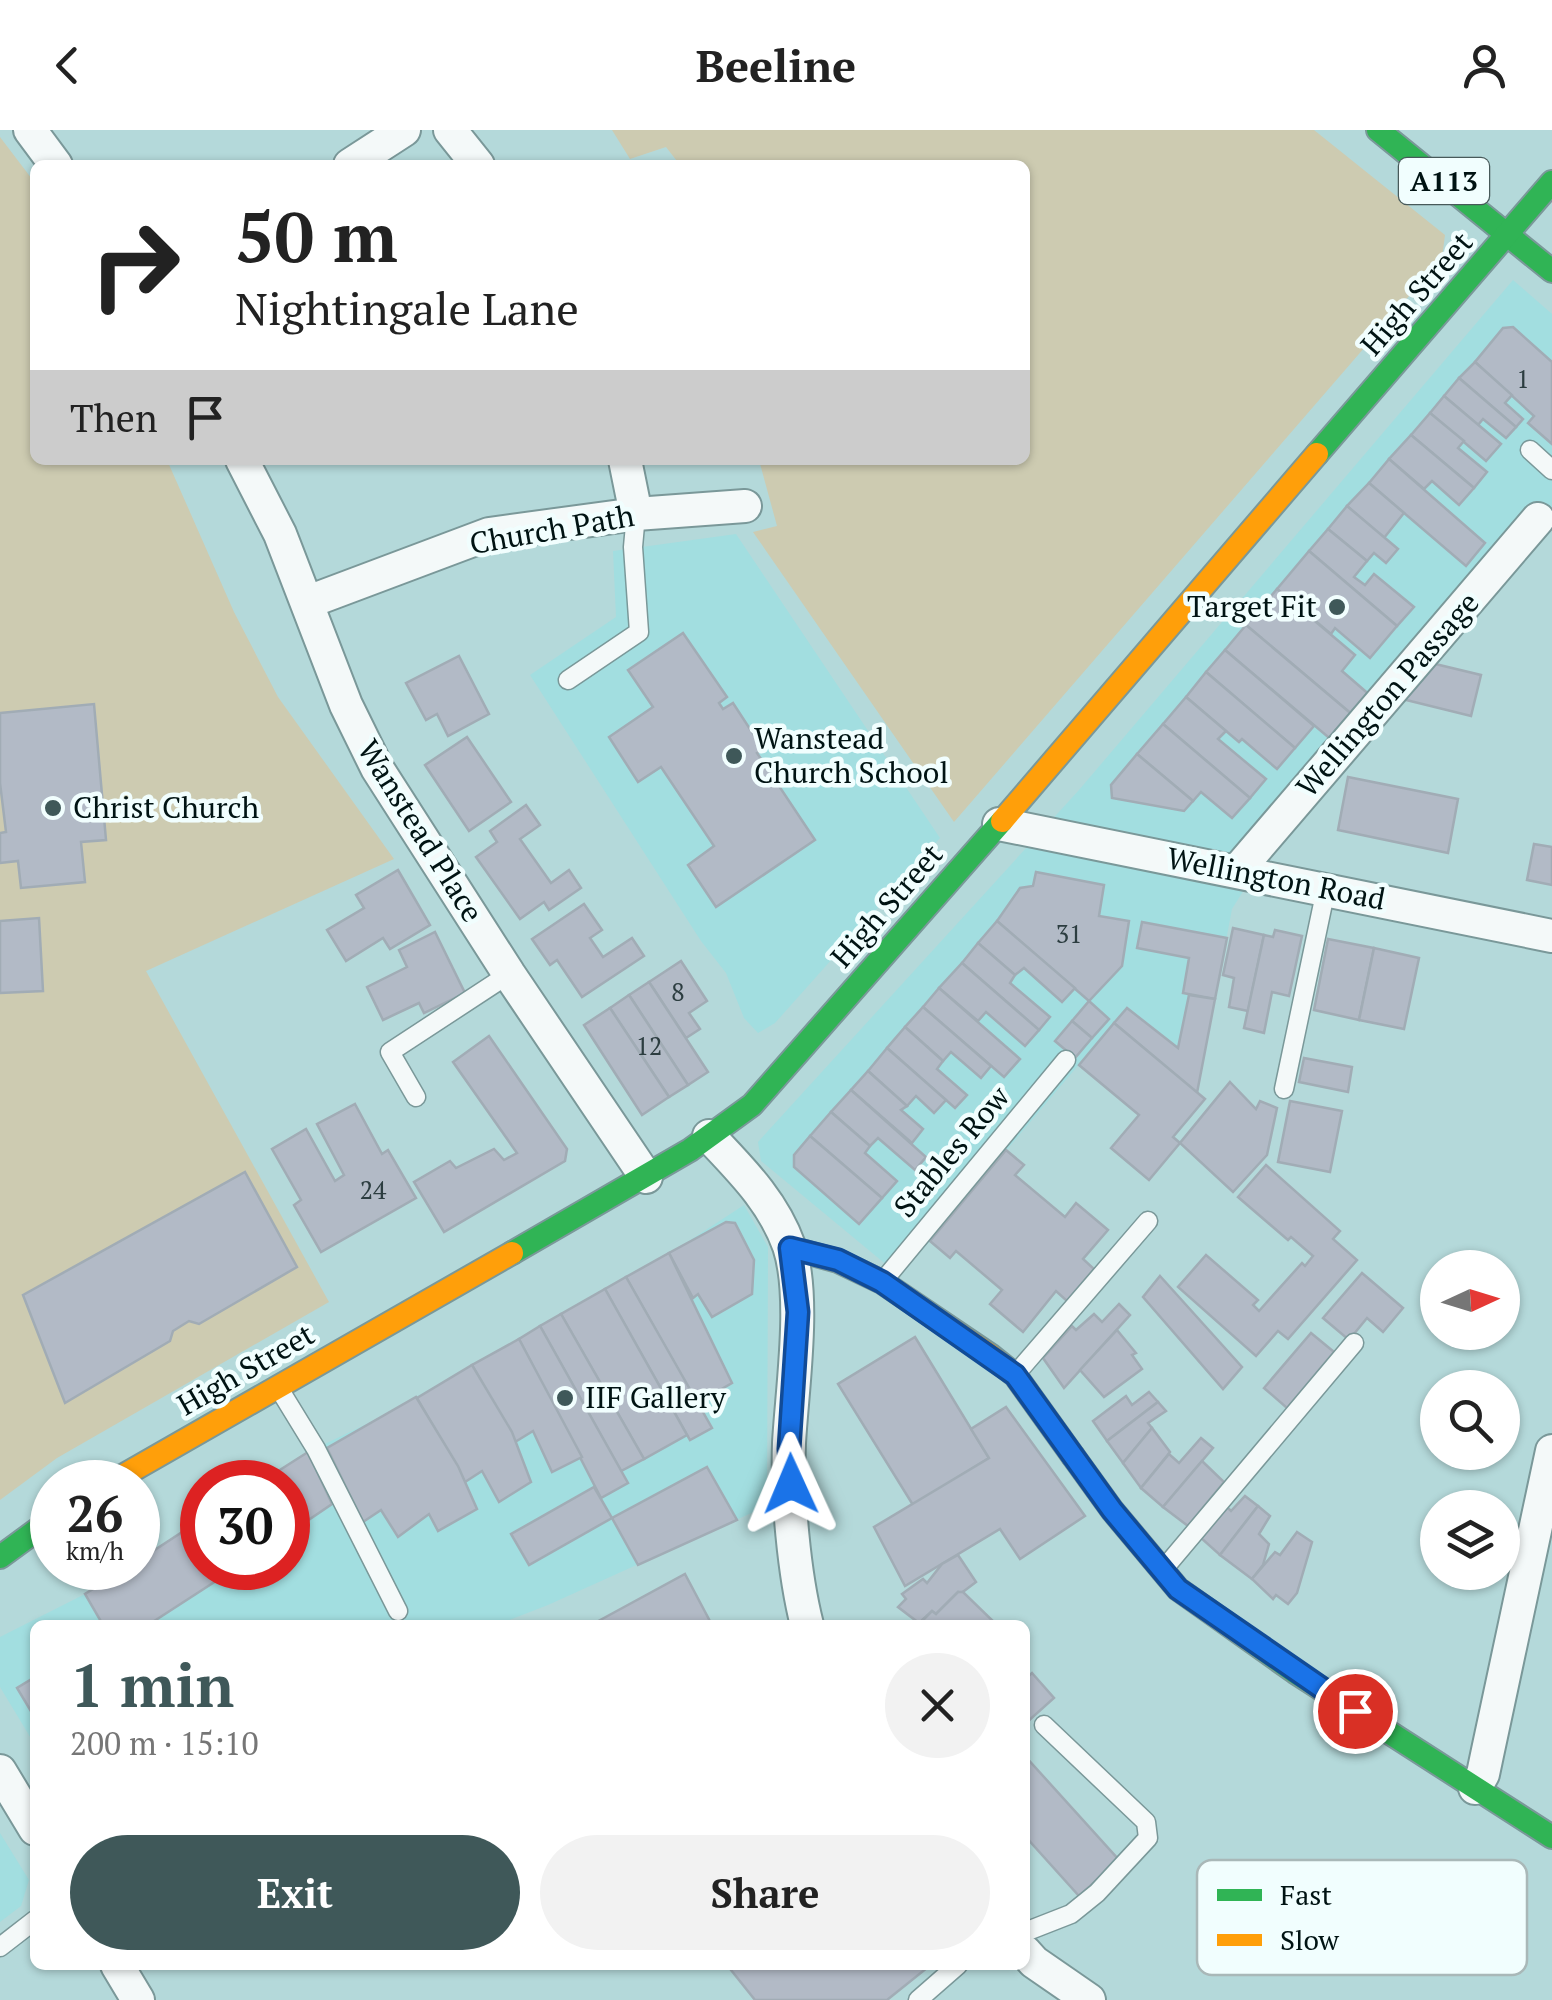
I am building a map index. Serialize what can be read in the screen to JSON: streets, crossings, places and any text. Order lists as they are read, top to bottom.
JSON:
{
  "streets": {
    "street": [
      "A113",
      "High Street",
      "Church Path",
      "Wellington Passage",
      "Wanstead Place",
      "Wellington Road"
    ],
    "lane": ["Stables Row"]
  },
  "crossings": [
    ["A113", "High Street"],
    ["High Street", "Wanstead Place"],
    ["High Street", "Wellington Road"],
    ["Church Path", "Wanstead Place"],
    ["Wellington Passage", "Wellington Road"]
  ],
  "places": [
    "Target Fit",
    "Wanstead Church School",
    "Christ Church",
    "IIF Gallery"
  ],
  "house_numbers": [
    "1",
    "31",
    "8",
    "12",
    "24"
  ],
  "legend": ["Fast", "Slow"],
  "north": "right",
  "page": {
    "header": "Beeline",
    "turn": ["50 m", "Nightingale Lane"],
    "then": "Then",
    "speed": "26 km/h",
    "limit": "30",
    "heading": ["1 min", "200 m · 15:10"],
    "buttons": ["Exit", "Share"]
  }
}
